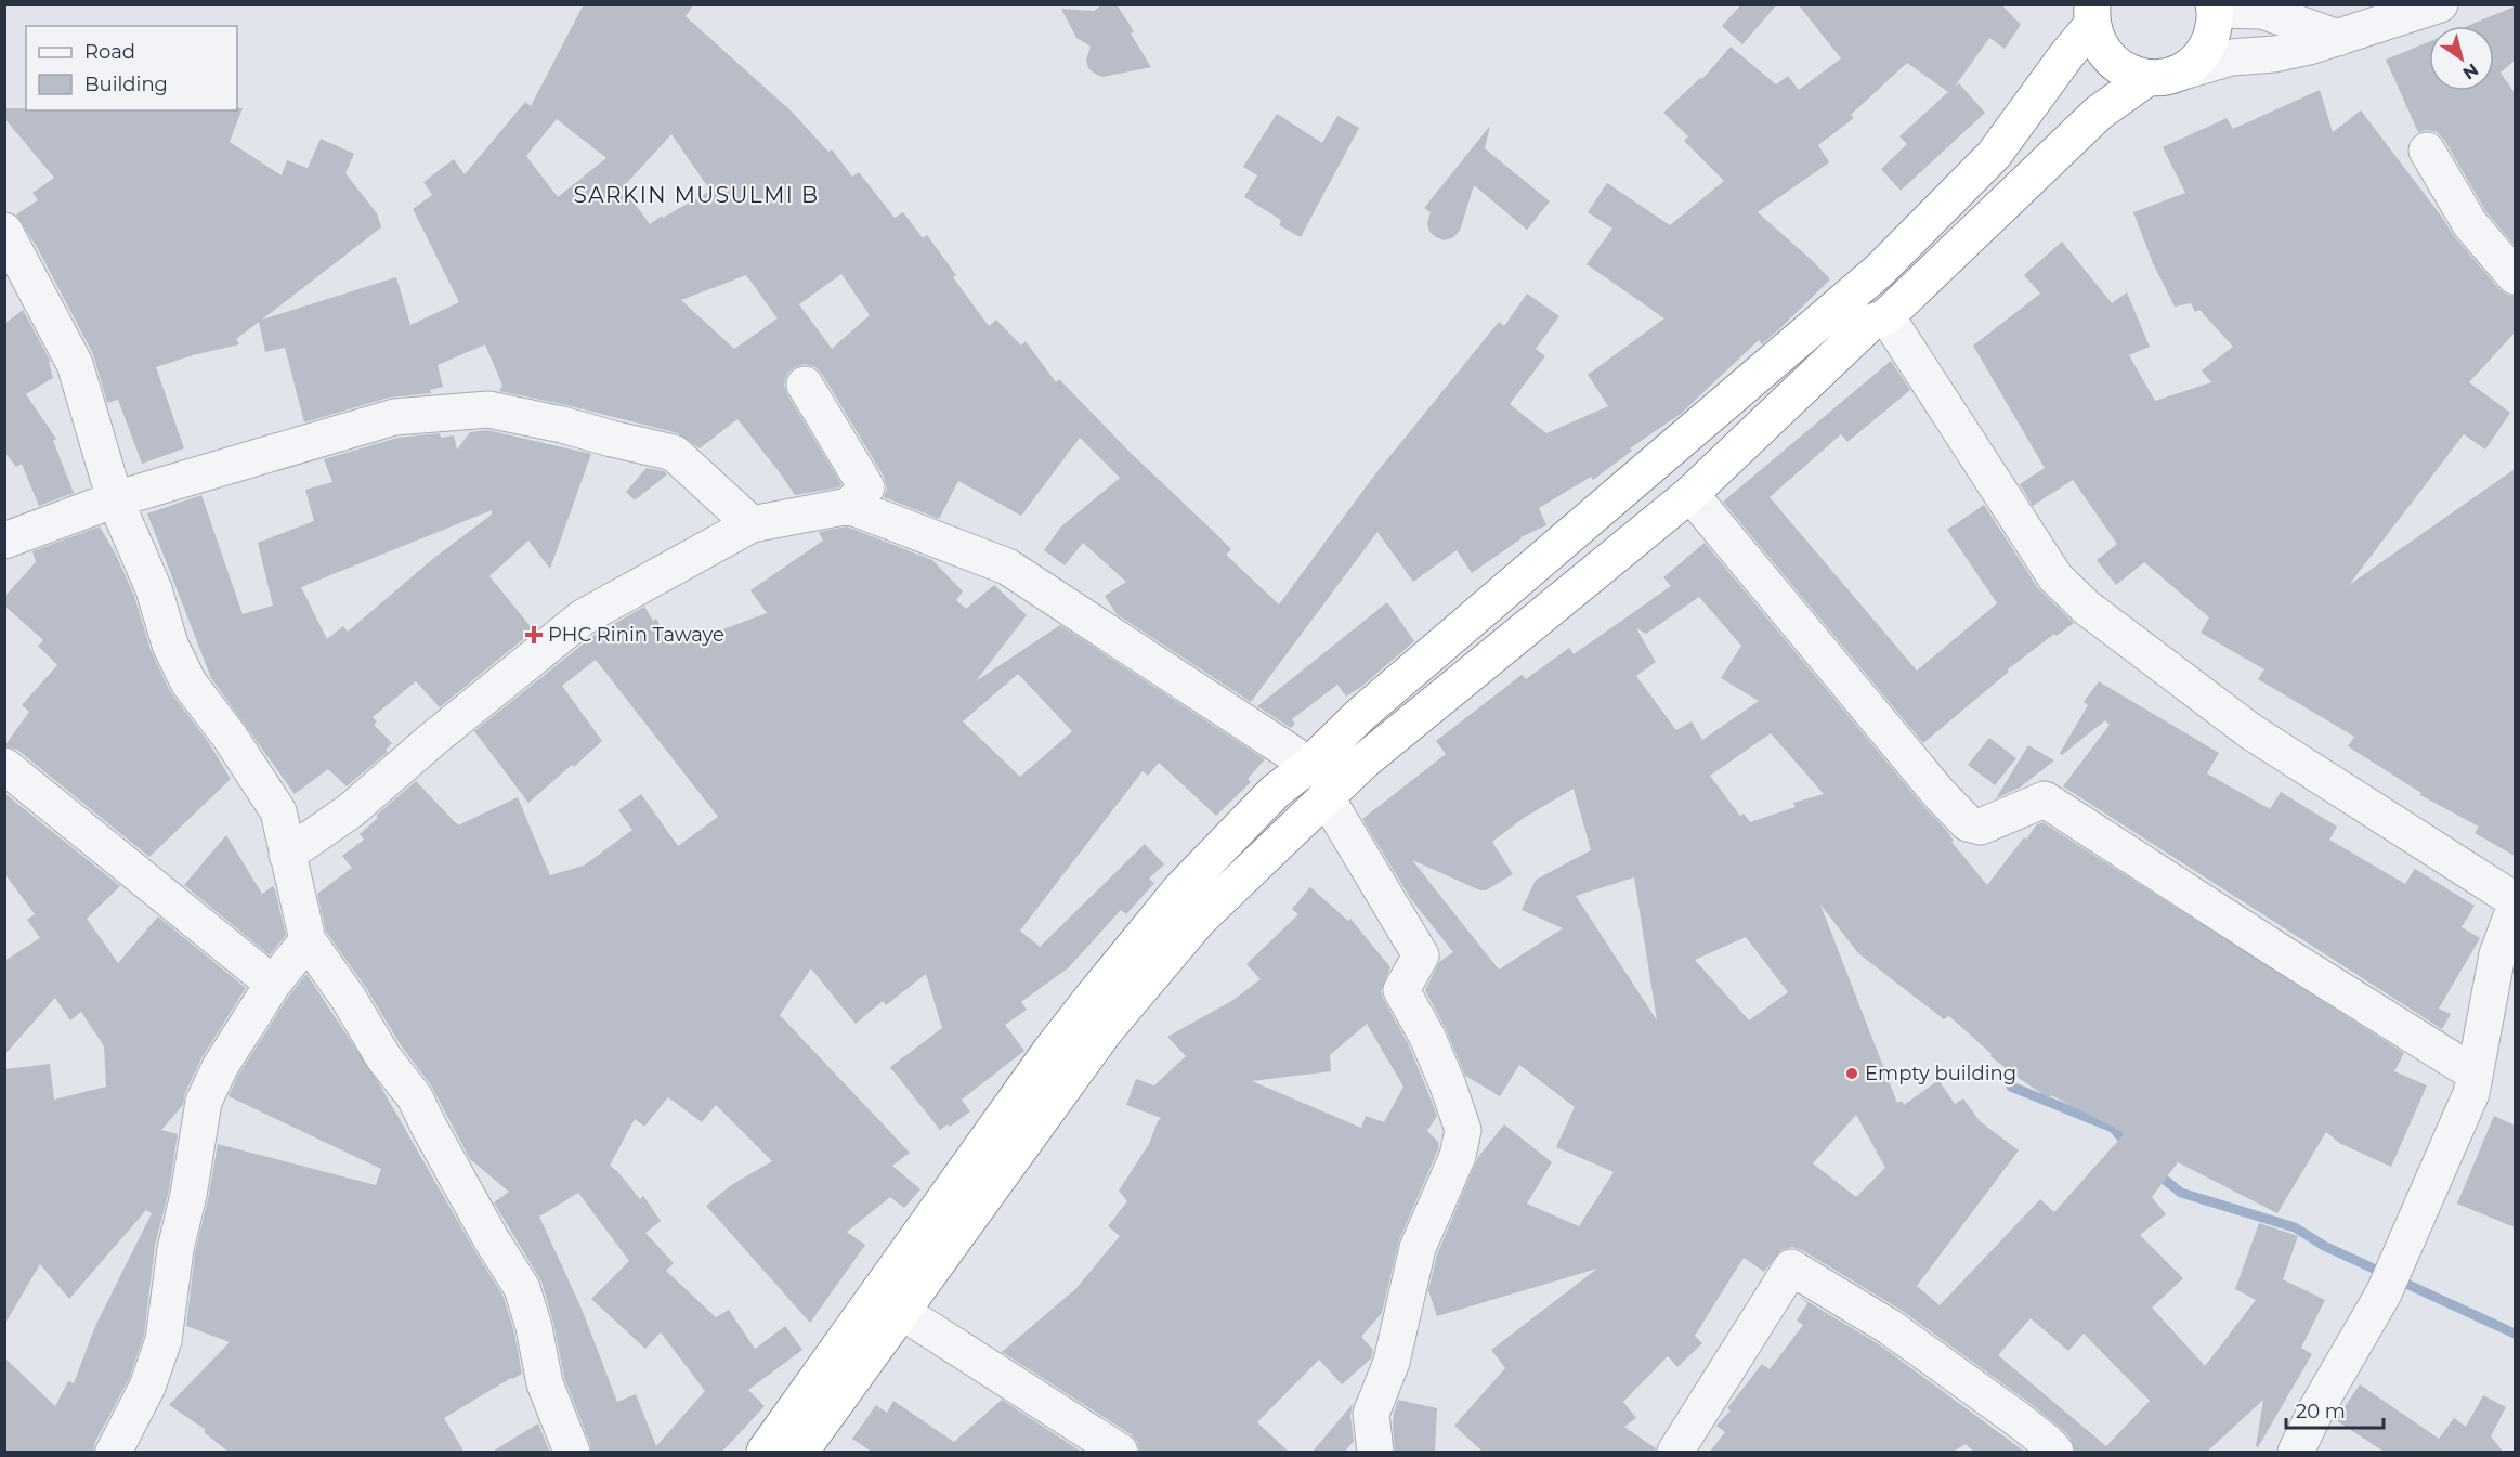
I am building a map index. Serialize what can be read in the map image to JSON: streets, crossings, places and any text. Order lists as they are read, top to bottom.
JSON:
{
  "districts": ["SARKIN MUSULMI B"],
  "places": {
    "health": ["PHC Rinin Tawaye"],
    "other": ["Empty building"]
  },
  "legend": ["Road", "Building"],
  "scale_bar": "20 m",
  "north": "bottom right"
}
